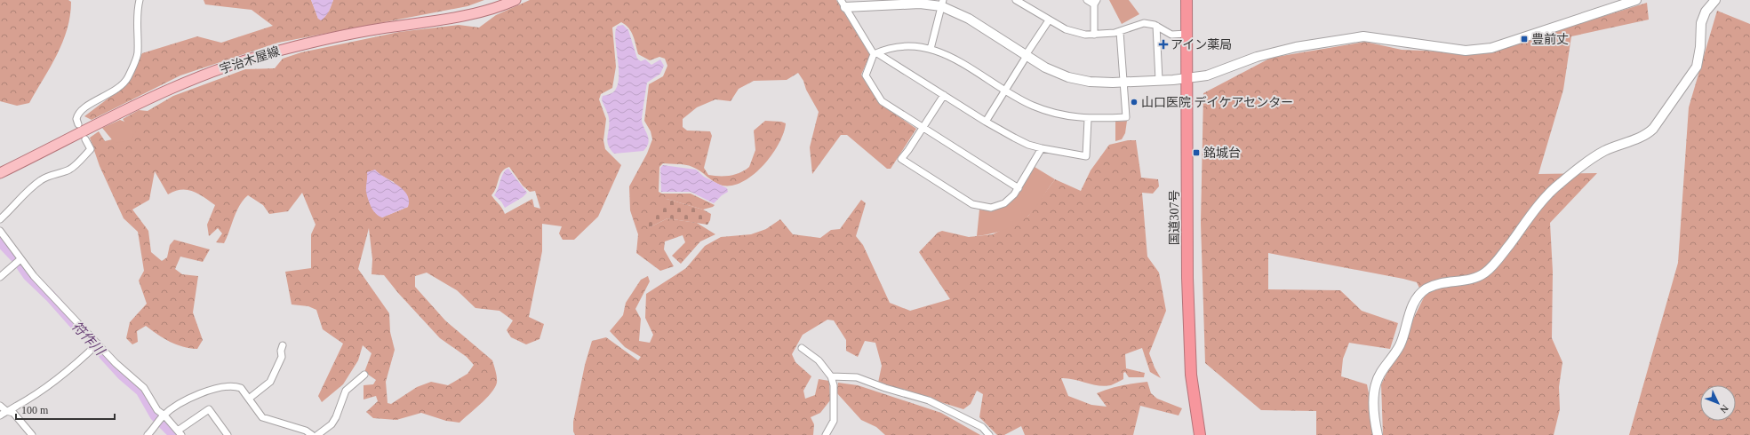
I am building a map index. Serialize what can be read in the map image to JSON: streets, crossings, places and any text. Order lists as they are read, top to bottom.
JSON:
{
  "streets": {
    "highway": ["国道307号"],
    "main road": ["宇治木屋線"]
  },
  "water": ["符作川"],
  "places": {
    "transit": ["豊前丈", "銘城台"],
    "health": ["アイン薬局"],
    "other": ["山口医院 デイケアセンター"]
  },
  "scale_bar": "100 m",
  "north": "bottom right"
}
